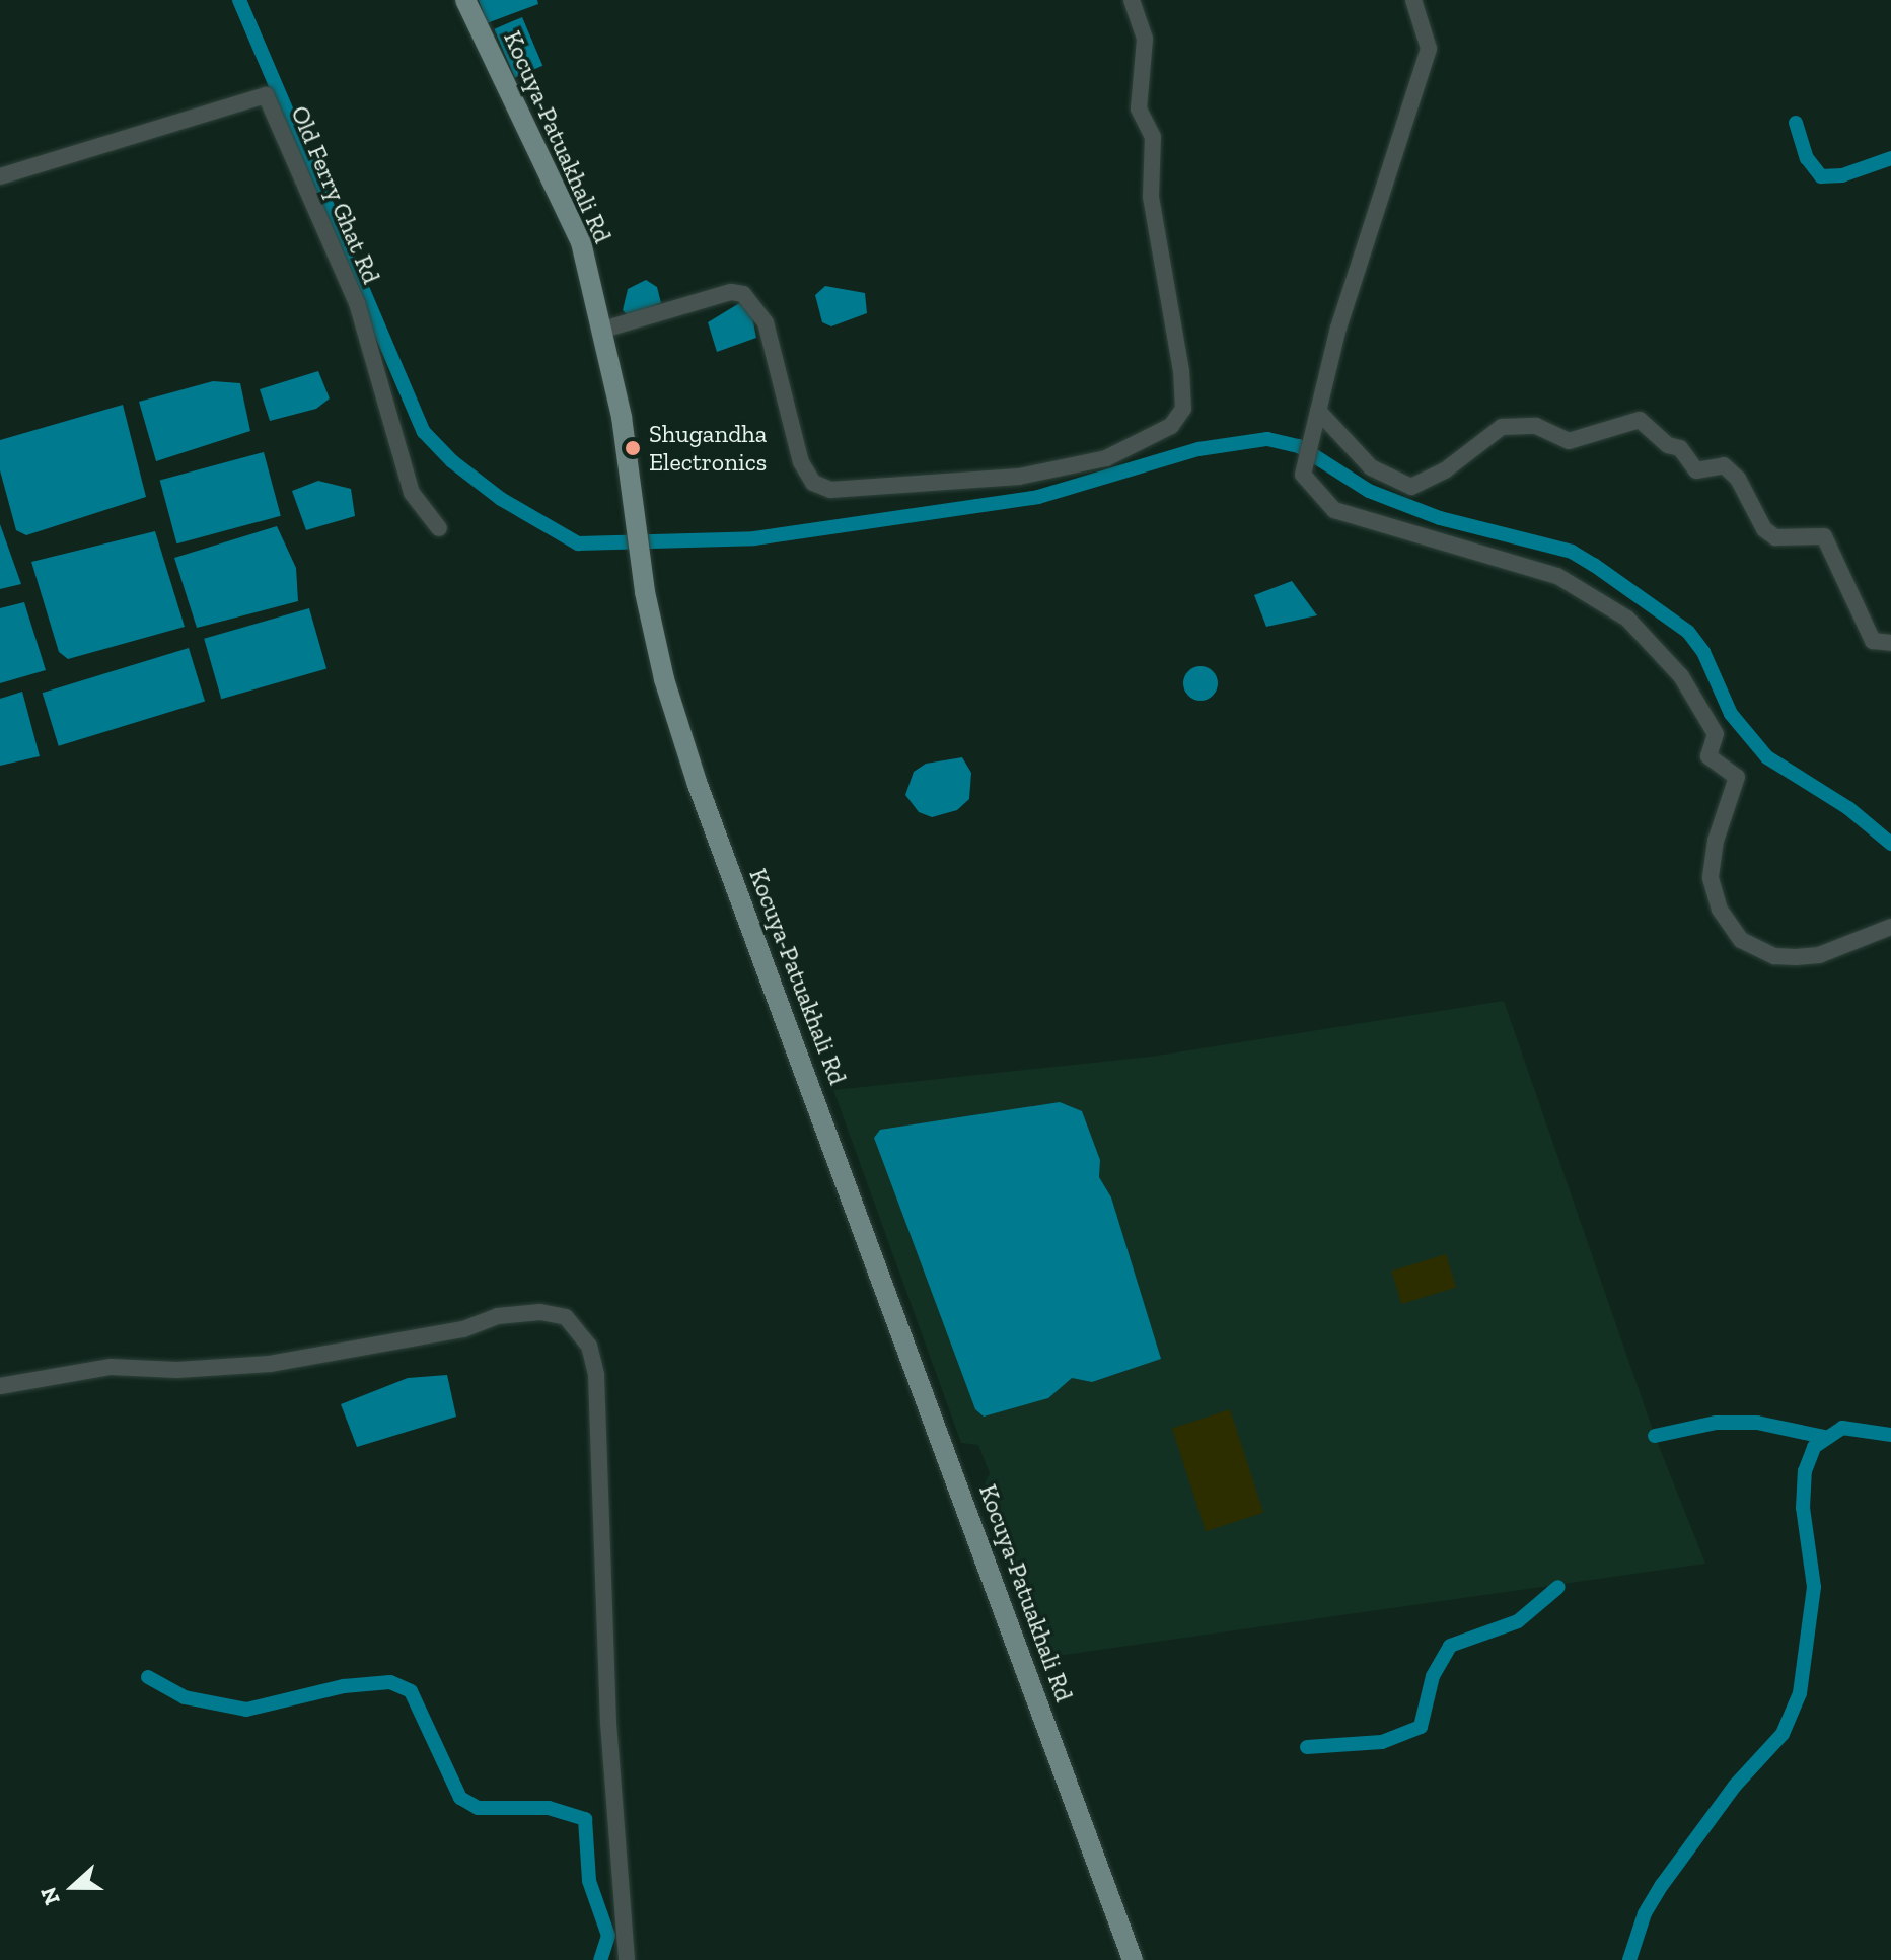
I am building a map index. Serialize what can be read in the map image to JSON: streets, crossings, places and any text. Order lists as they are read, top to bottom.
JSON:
{
  "streets": {
    "main road": ["Kocuya-Patuakhali Rd"],
    "street": ["Old Ferry Ghat Rd"]
  },
  "places": ["Shugandha Electronics"],
  "north": "left"
}
